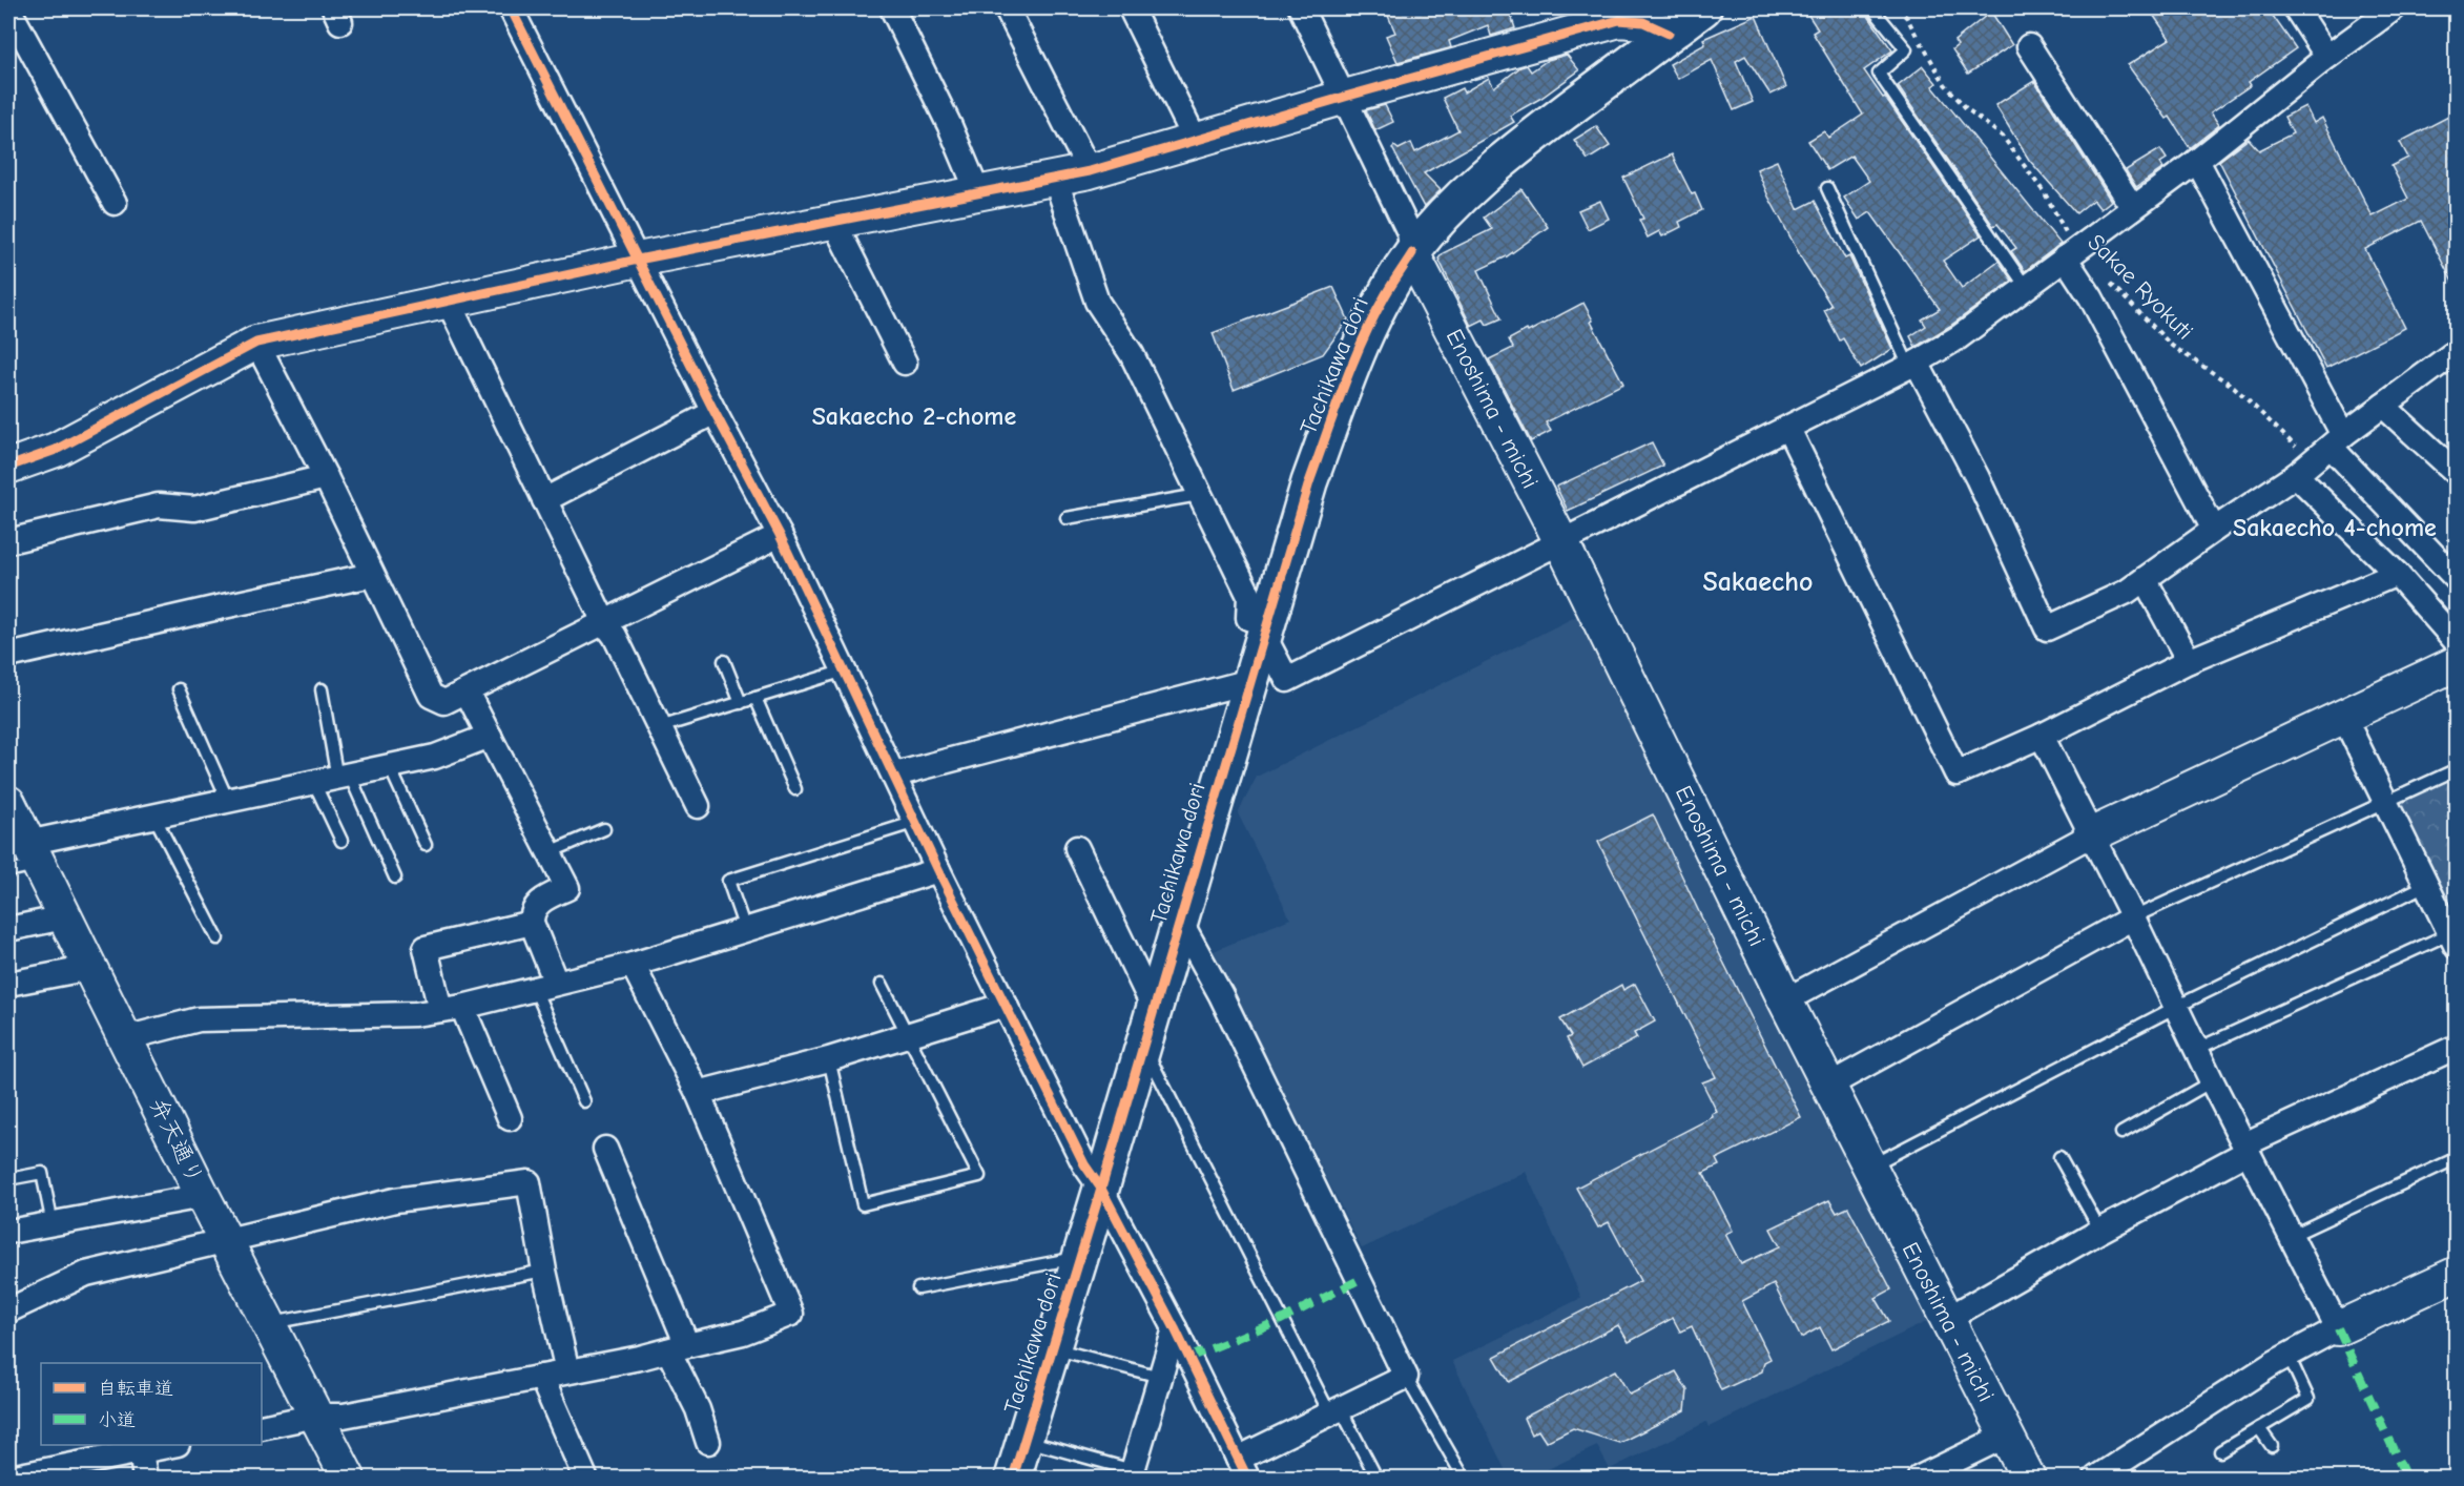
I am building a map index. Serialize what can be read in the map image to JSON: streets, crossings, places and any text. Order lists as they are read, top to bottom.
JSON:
{
  "streets": {
    "main road": ["Tachikawa dori"],
    "street": ["Enoshima - michi", "弁天通り"],
    "path": ["Sakae Ryokuti"]
  },
  "crossings": [
    ["Tachikawa dori", "Enoshima - michi"]
  ],
  "districts": ["Sakaecho 2-chome", "Sakaecho 4-chome", "Sakaecho"],
  "legend": ["自転車道", "小道"]
}
